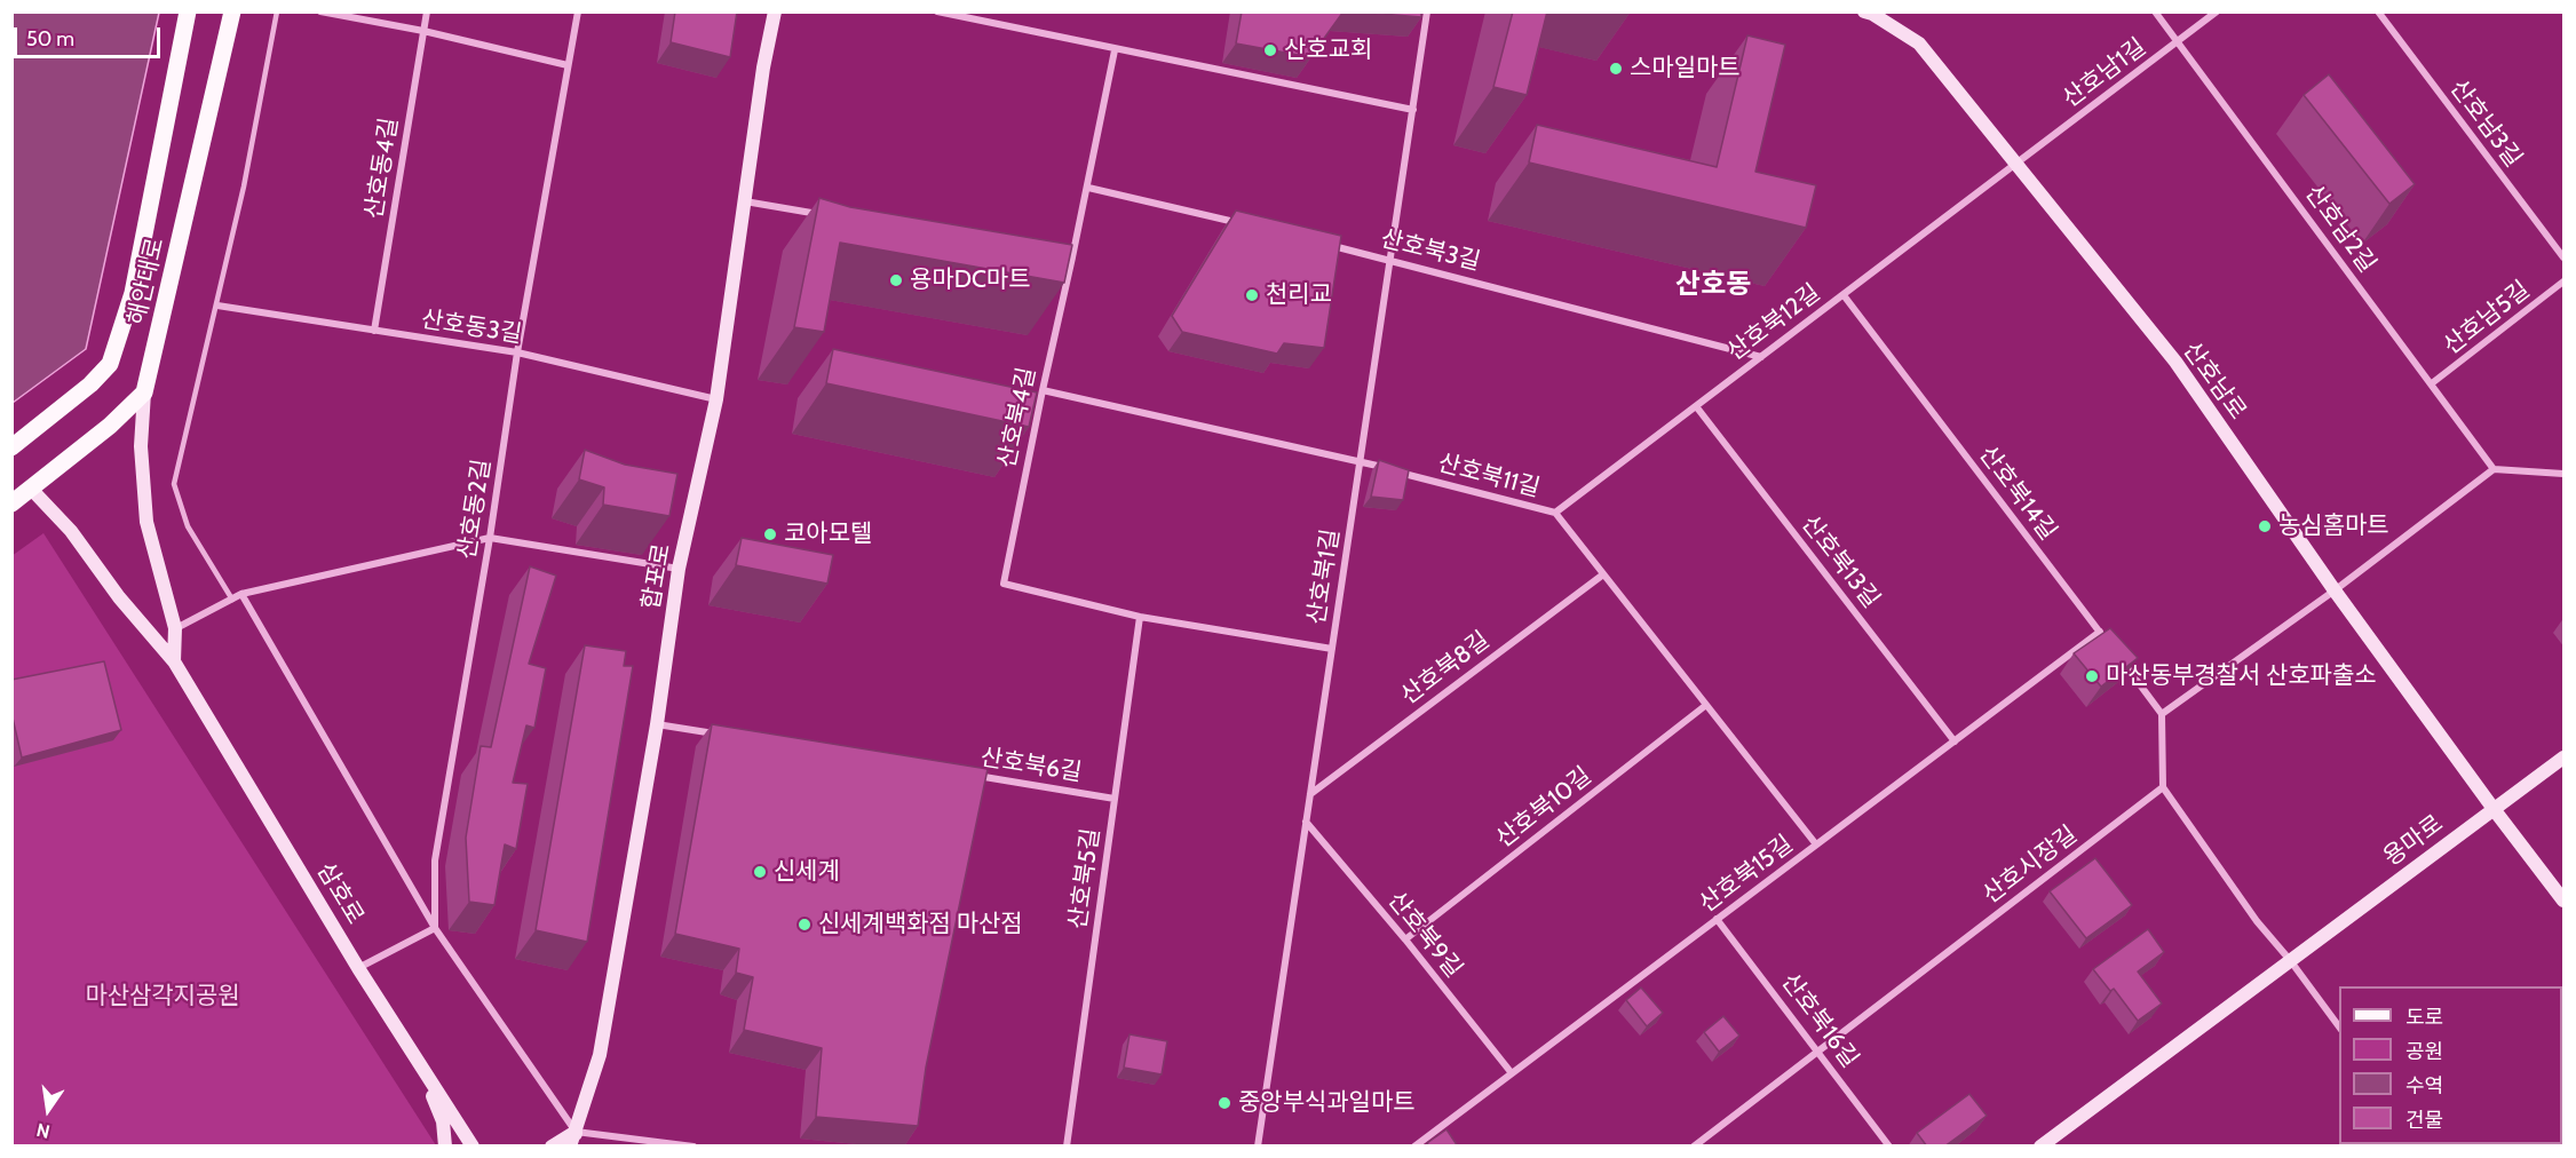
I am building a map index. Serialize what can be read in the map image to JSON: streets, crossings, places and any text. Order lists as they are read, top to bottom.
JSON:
{
  "streets": {
    "main road": [
      "해안대로",
      "산호남로",
      "합포로",
      "용마로",
      "삼호로"
    ],
    "street": [
      "산호남1길",
      "산호남3길",
      "산호동4길",
      "산호남2길",
      "산호북3길",
      "산호남5길",
      "산호북12길",
      "산호동3길",
      "산호북4길",
      "산호북11길",
      "산호북14길",
      "산호동2길",
      "산호북13길",
      "산호북1길",
      "산호북8길",
      "산호북6길",
      "산호북10길",
      "산호시장길",
      "산호북15길",
      "산호북5길",
      "산호북9길",
      "산호북16길"
    ]
  },
  "crossings": [
    ["산호남1길", "산호남2길"],
    ["산호남1길", "산호북12길"],
    ["산호남1길", "산호남로"],
    ["산호동4길", "산호동3길"],
    ["산호남2길", "산호남5길"],
    ["산호북3길", "산호북12길"],
    ["산호북3길", "산호북1길"],
    ["산호북12길", "산호남로"],
    ["산호북12길", "산호북11길"],
    ["산호북12길", "산호북14길"],
    ["산호북12길", "산호북13길"],
    ["산호동3길", "산호동2길"],
    ["산호동3길", "합포로"],
    ["산호남로", "용마로"],
    ["산호북4길", "산호북11길"],
    ["산호북4길", "산호북1길"],
    ["산호북4길", "산호북5길"],
    ["산호북11길", "산호북1길"],
    ["산호북11길", "산호북8길"],
    ["산호북11길", "산호북10길"],
    ["산호북11길", "산호북15길"],
    ["산호북14길", "산호북15길"],
    ["산호북13길", "산호북15길"],
    ["산호북1길", "산호북8길"],
    ["산호북1길", "산호북9길"],
    ["산호북6길", "산호북5길"],
    ["산호북10길", "산호북9길"],
    ["산호시장길", "산호북16길"],
    ["산호북15길", "산호북9길"],
    ["산호북15길", "산호북16길"]
  ],
  "districts": ["산호동"],
  "parks": ["마산삼각지공원"],
  "places": [
    "산호교회",
    "스마일마트",
    "용마DC마트",
    "천리교",
    "농심홈마트",
    "코아모텔",
    "마산동부경찰서 산호파출소",
    "신세계",
    "신세계백화점 마산점",
    "중앙부식과일마트"
  ],
  "legend": [
    "도로",
    "공원",
    "수역",
    "건물"
  ],
  "scale_bar": "50 m",
  "north": "bottom"
}
